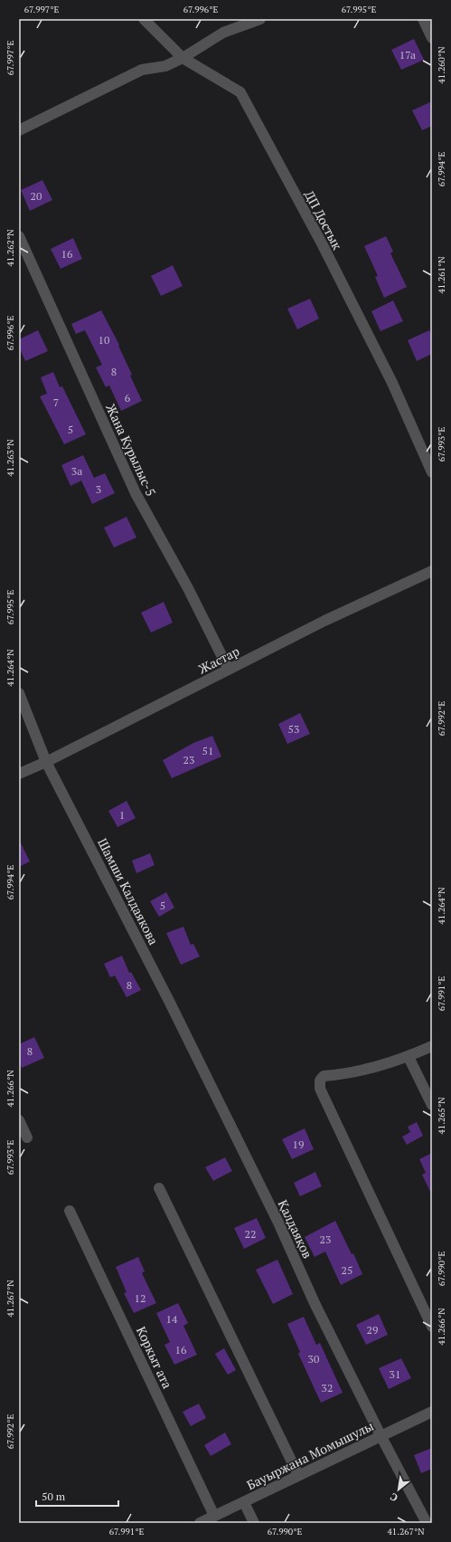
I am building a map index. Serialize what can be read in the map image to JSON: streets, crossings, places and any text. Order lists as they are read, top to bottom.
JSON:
{
  "streets": {
    "street": [
      "ДП Достык",
      "Жана Курылыс-5",
      "Жастар",
      "Шамши Калдаякова",
      "Қалдаяқов",
      "Коркыт ата",
      "Бауыржана Момышулы"
    ]
  },
  "crossings": [
    ["Жана Курылыс-5", "Жастар"],
    ["Жастар", "Шамши Калдаякова"],
    ["Шамши Калдаякова", "Қалдаяқов"],
    ["Қалдаяқов", "Бауыржана Момышулы"],
    ["Коркыт ата", "Бауыржана Момышулы"]
  ],
  "house_numbers": [
    "17а",
    "20",
    "16",
    "10",
    "8",
    "6",
    "7",
    "5",
    "3а",
    "3",
    "53",
    "51",
    "23",
    "1",
    "5",
    "8",
    "8",
    "19",
    "22",
    "23",
    "25",
    "12",
    "14",
    "29",
    "16",
    "30",
    "31",
    "32"
  ],
  "scale_bar": "50 m",
  "north": "bottom left",
  "coordinates": [
    "67.997°E",
    "67.996°E",
    "67.995°E",
    "41.260°N",
    "67.994°E",
    "41.262°N",
    "41.261°N",
    "67.993°E",
    "41.263°N",
    "41.264°N",
    "67.992°E",
    "67.991°E",
    "41.266°N",
    "41.265°N",
    "67.990°E",
    "41.267°N"
  ]
}
